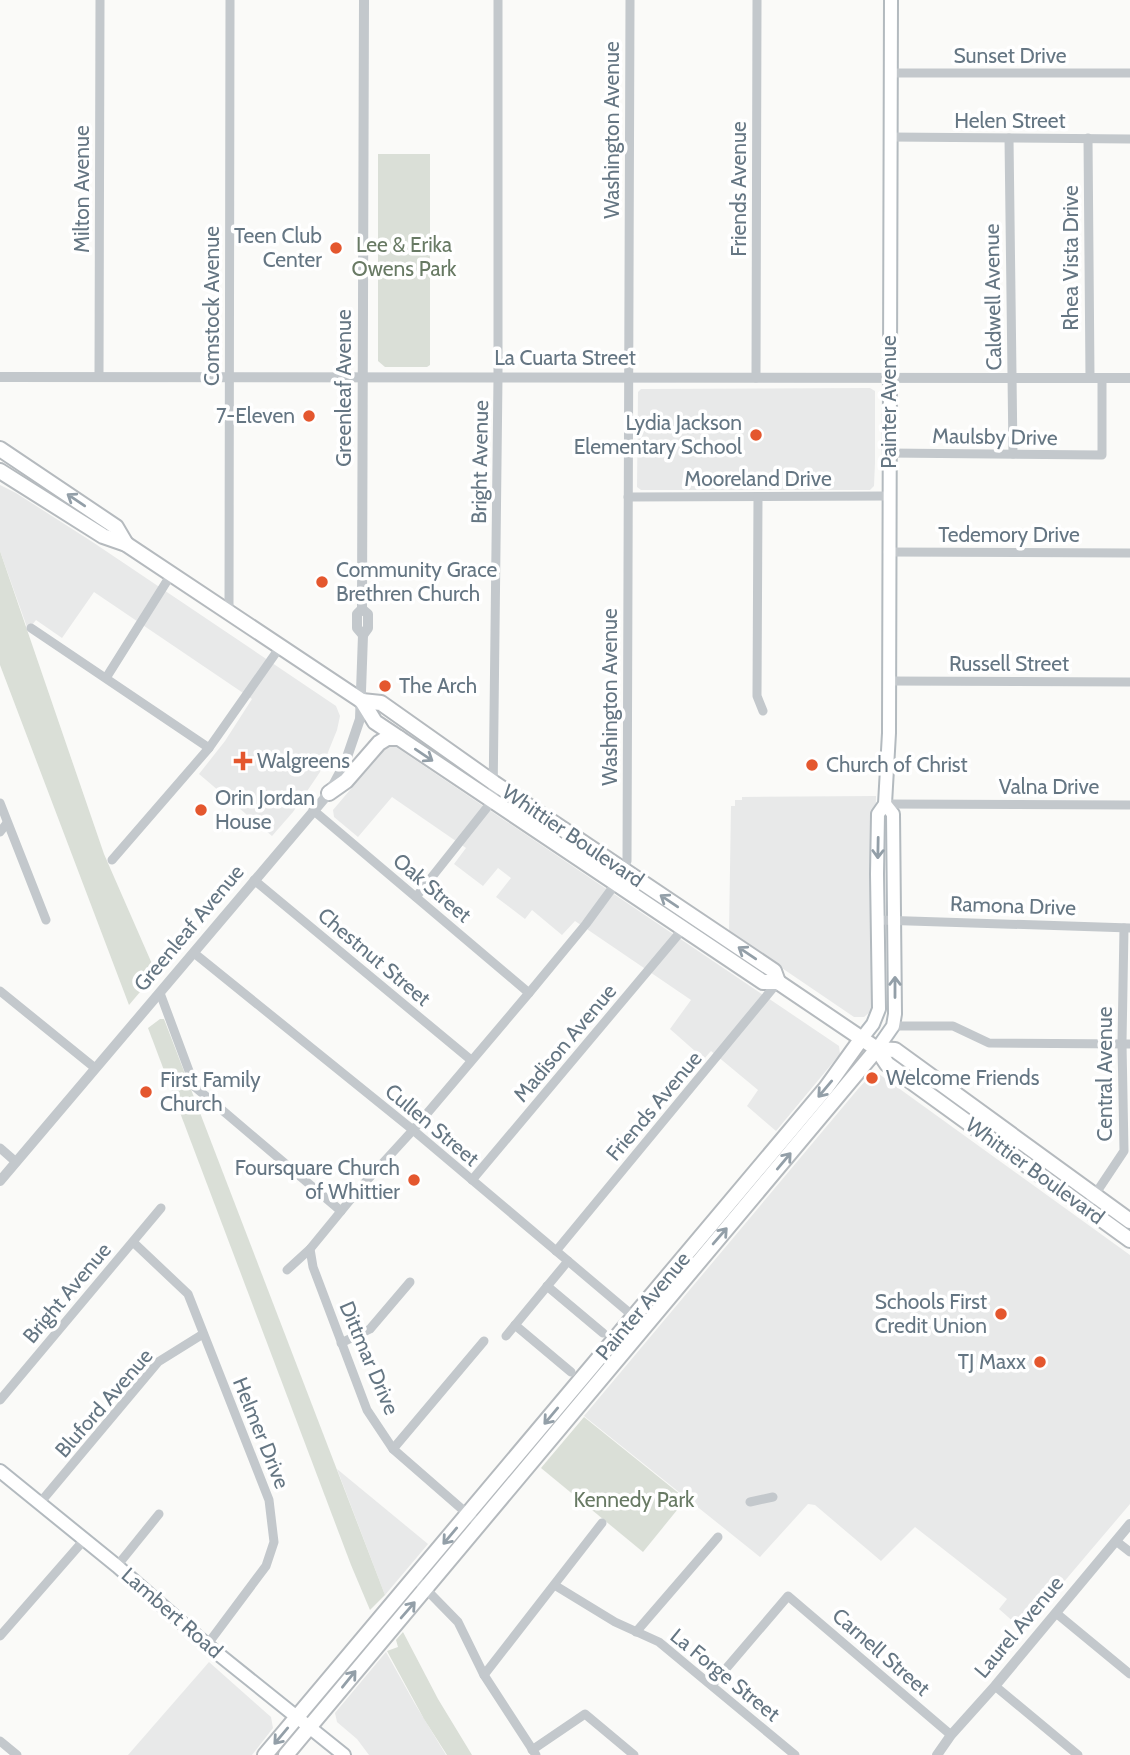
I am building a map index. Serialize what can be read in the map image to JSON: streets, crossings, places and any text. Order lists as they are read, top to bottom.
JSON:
{
  "streets": {
    "main road": ["Painter Avenue", "Whittier Boulevard", "Lambert Road"],
    "street": [
      "Sunset Drive",
      "Helen Street",
      "Washington Avenue",
      "Milton Avenue",
      "Friends Avenue",
      "Rhea Vista Drive",
      "Caldwell Avenue",
      "Comstock Avenue",
      "La Cuarta Street",
      "Greenleaf Avenue",
      "Maulsby Drive",
      "Bright Avenue",
      "Mooreland Drive",
      "Tedemory Drive",
      "Russell Street",
      "Valna Drive",
      "Oak Street",
      "Ramona Drive",
      "Chestnut Street",
      "Madison Avenue",
      "Central Avenue",
      "Cullen Street",
      "Dittmar Drive",
      "Bluford Avenue",
      "Helmer Drive",
      "Laurel Avenue",
      "Carnell Street",
      "La Forge Street"
    ]
  },
  "crossings": [
    ["Sunset Drive", "Painter Avenue"],
    ["Helen Street", "Rhea Vista Drive"],
    ["Helen Street", "Caldwell Avenue"],
    ["Helen Street", "Painter Avenue"],
    ["Washington Avenue", "La Cuarta Street"],
    ["Washington Avenue", "Mooreland Drive"],
    ["Washington Avenue", "Whittier Boulevard"],
    ["Washington Avenue", "Oak Street"],
    ["Washington Avenue", "Chestnut Street"],
    ["Washington Avenue", "Cullen Street"],
    ["Washington Avenue", "Dittmar Drive"],
    ["Milton Avenue", "La Cuarta Street"],
    ["Friends Avenue", "La Cuarta Street"],
    ["Friends Avenue", "Whittier Boulevard"],
    ["Friends Avenue", "Cullen Street"],
    ["Rhea Vista Drive", "La Cuarta Street"],
    ["Caldwell Avenue", "La Cuarta Street"],
    ["Caldwell Avenue", "Maulsby Drive"],
    ["Comstock Avenue", "La Cuarta Street"],
    ["Comstock Avenue", "Whittier Boulevard"],
    ["La Cuarta Street", "Greenleaf Avenue"],
    ["La Cuarta Street", "Painter Avenue"],
    ["La Cuarta Street", "Maulsby Drive"],
    ["La Cuarta Street", "Bright Avenue"],
    ["Greenleaf Avenue", "Whittier Boulevard"],
    ["Greenleaf Avenue", "Oak Street"],
    ["Greenleaf Avenue", "Chestnut Street"],
    ["Greenleaf Avenue", "Cullen Street"],
    ["Painter Avenue", "Maulsby Drive"],
    ["Painter Avenue", "Mooreland Drive"],
    ["Painter Avenue", "Tedemory Drive"],
    ["Painter Avenue", "Russell Street"],
    ["Painter Avenue", "Valna Drive"],
    ["Painter Avenue", "Whittier Boulevard"],
    ["Painter Avenue", "Ramona Drive"],
    ["Painter Avenue", "Cullen Street"],
    ["Painter Avenue", "Dittmar Drive"],
    ["Painter Avenue", "Lambert Road"],
    ["Bright Avenue", "Whittier Boulevard"],
    ["Bright Avenue", "Helmer Drive"],
    ["Whittier Boulevard", "Madison Avenue"],
    ["Whittier Boulevard", "Central Avenue"],
    ["Ramona Drive", "Central Avenue"],
    ["Madison Avenue", "Cullen Street"],
    ["Bluford Avenue", "Helmer Drive"],
    ["Bluford Avenue", "Lambert Road"],
    ["Helmer Drive", "Lambert Road"],
    ["Laurel Avenue", "Carnell Street"],
    ["Carnell Street", "La Forge Street"]
  ],
  "parks": ["Lee & Erika Owens Park", "Kennedy Park"],
  "places": {
    "other": [
      "Teen Club Center",
      "7-Eleven",
      "Lydia Jackson Elementary School",
      "Community Grace Brethren Church",
      "The Arch",
      "Church of Christ",
      "Orin Jordan House",
      "Welcome Friends",
      "First Family Church",
      "Foursquare Church of Whittier",
      "Schools First Credit Union",
      "TJ Maxx"
    ],
    "health": ["Walgreens"]
  }
}
